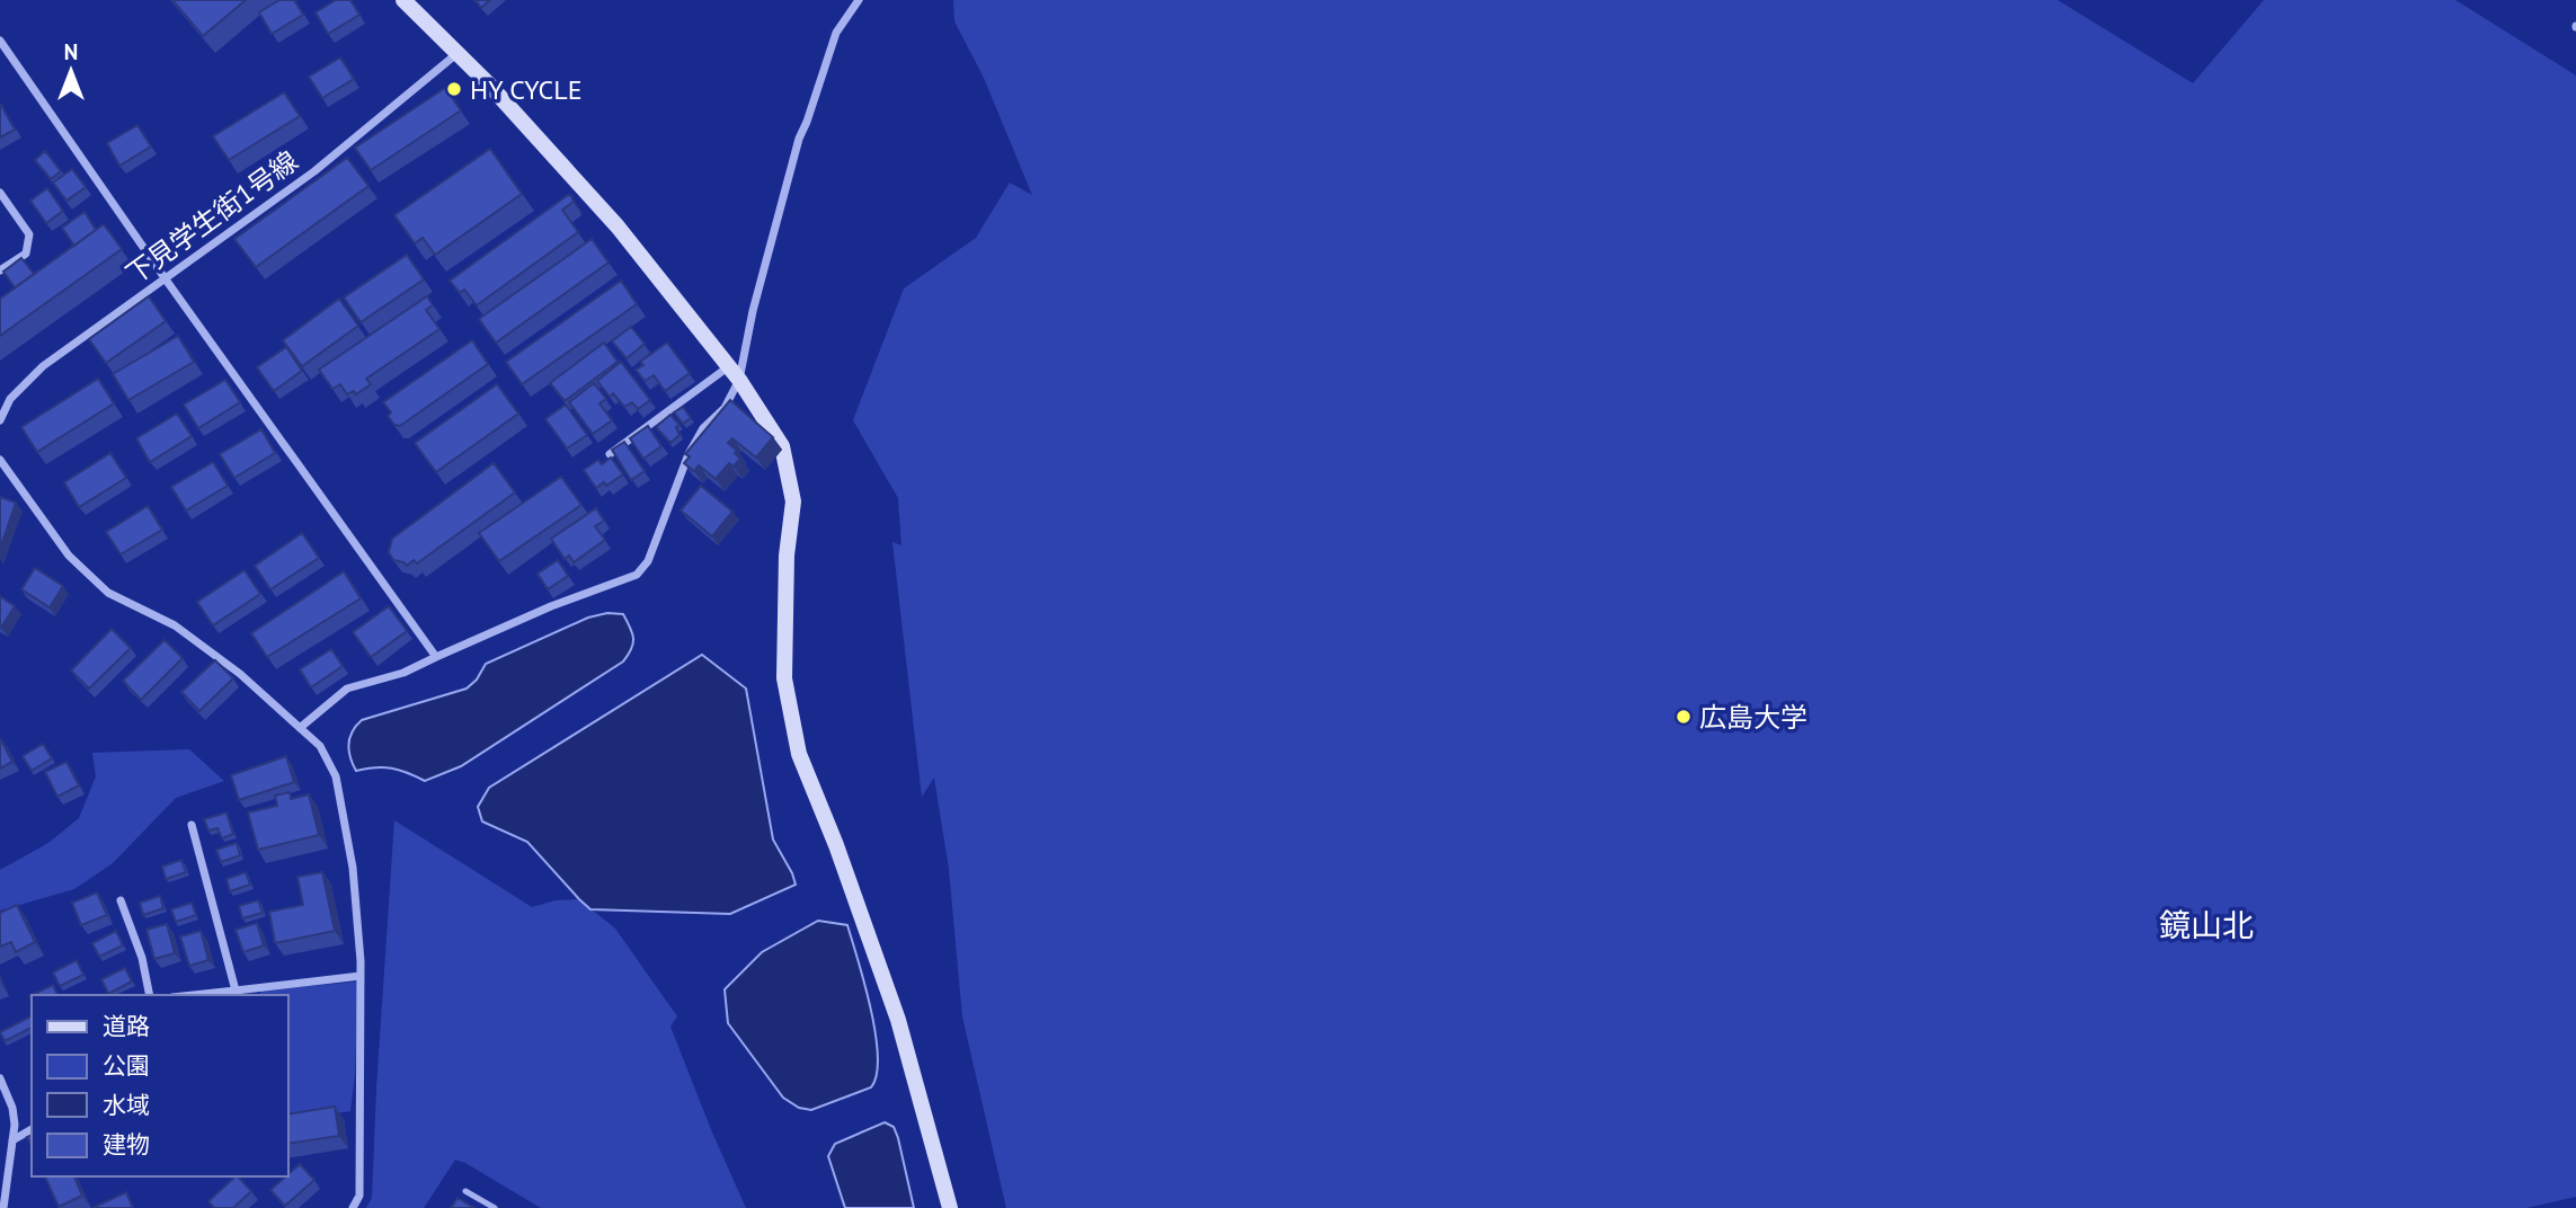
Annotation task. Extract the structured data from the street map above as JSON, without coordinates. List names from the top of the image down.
{
  "streets": {
    "street": ["下見学生街1号線"]
  },
  "districts": ["鏡山北"],
  "places": ["HY CYCLE", "広島大学"],
  "legend": [
    "道路",
    "公園",
    "水域",
    "建物"
  ],
  "north": "top"
}
